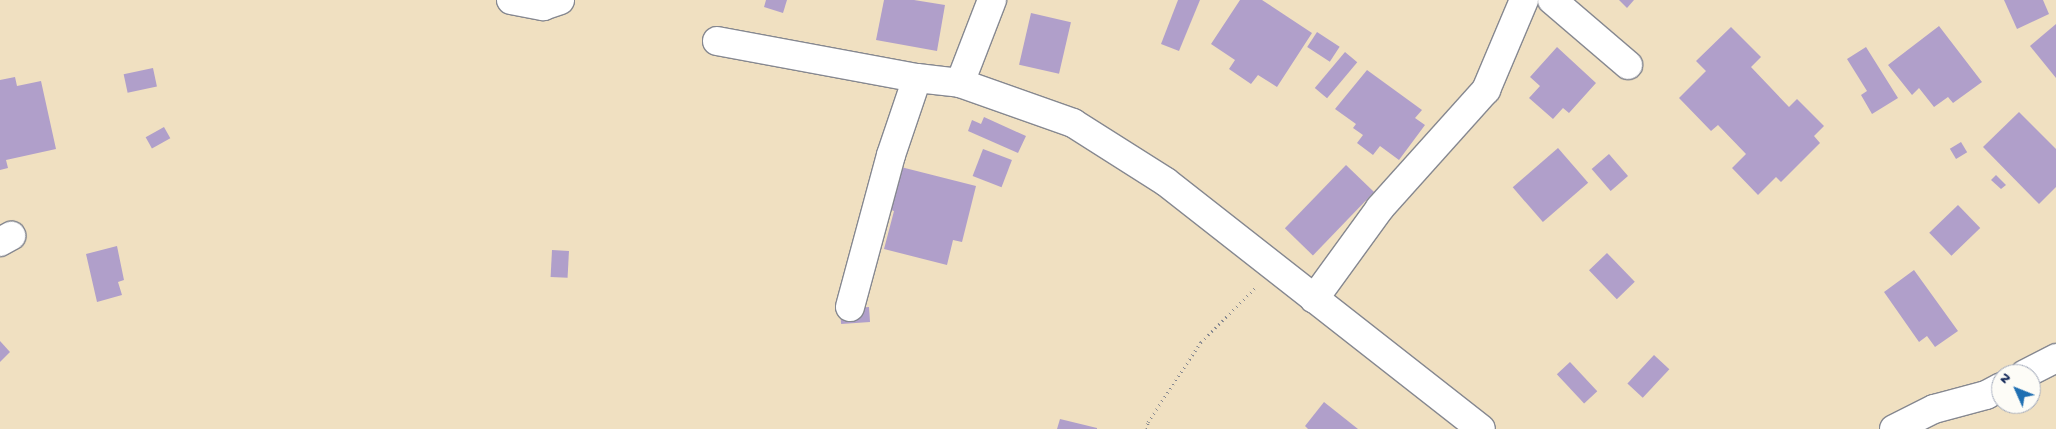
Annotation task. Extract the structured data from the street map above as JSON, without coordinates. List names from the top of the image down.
{
  "north": "top left"
}
